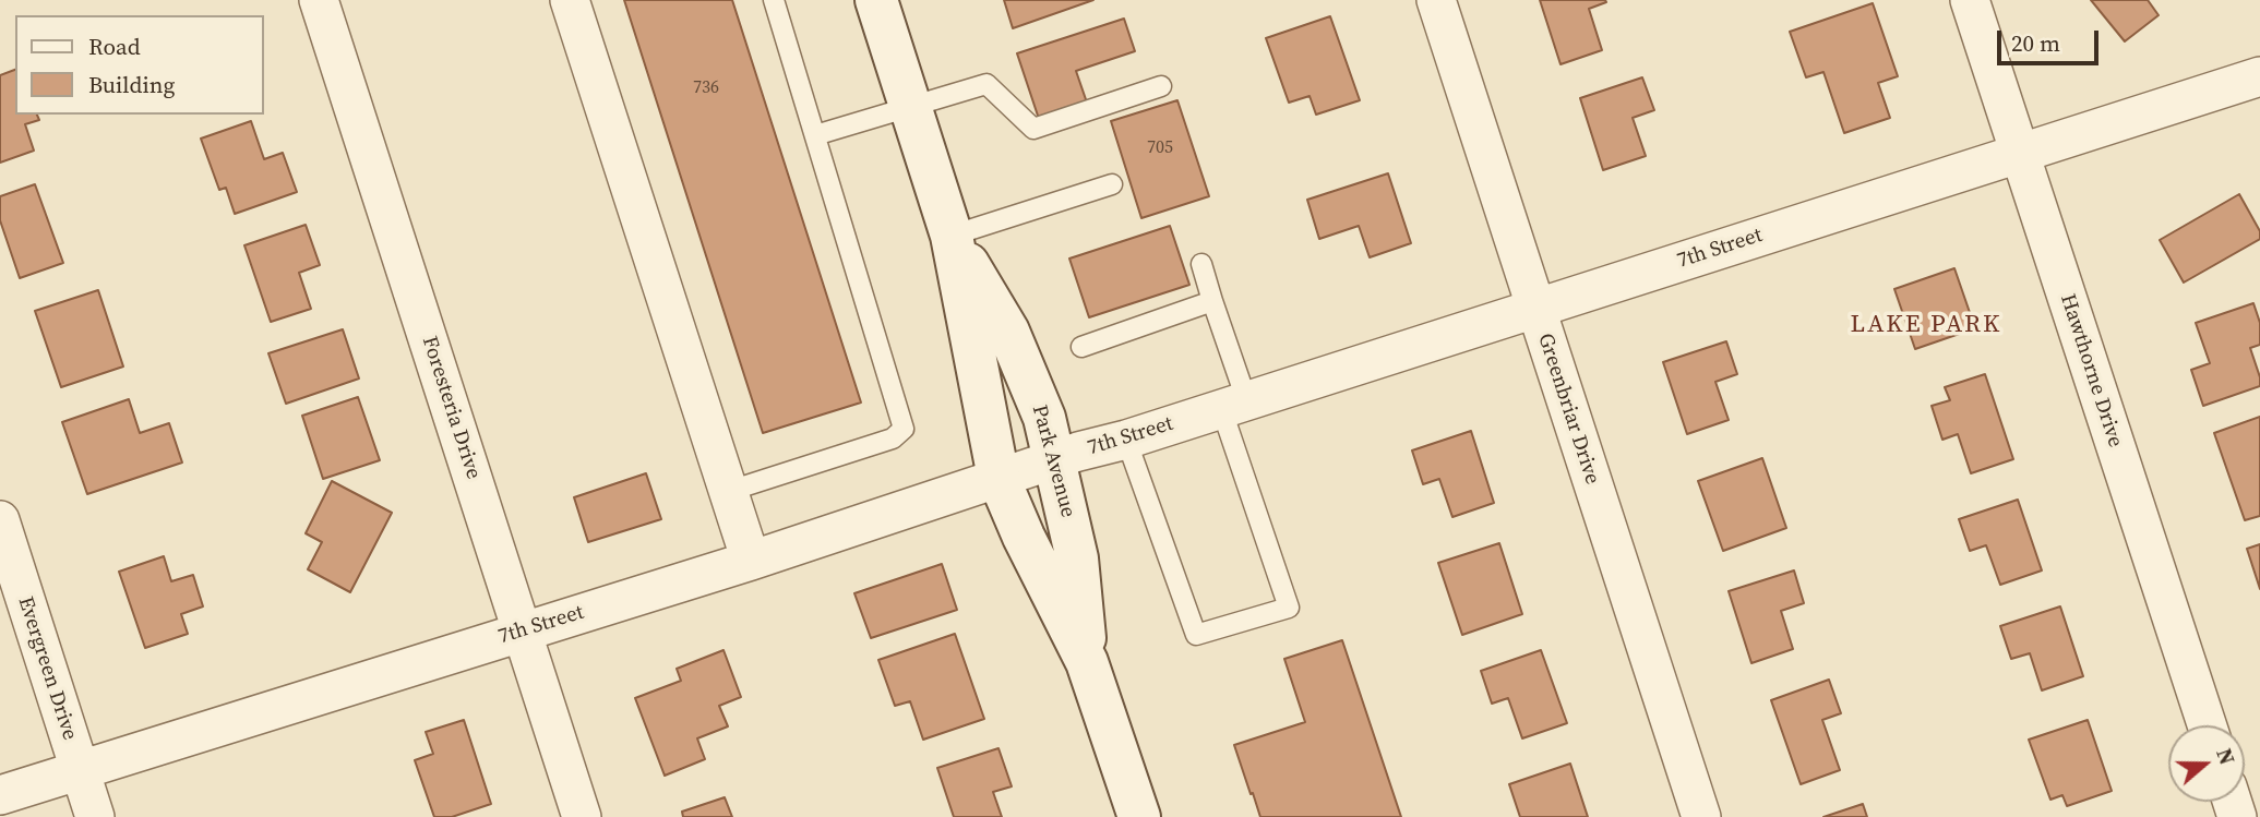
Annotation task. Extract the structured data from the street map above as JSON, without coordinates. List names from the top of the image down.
{
  "streets": {
    "street": [
      "7th Street",
      "Hawthorne Drive",
      "Foresteria Drive",
      "Greenbriar Drive",
      "Park Avenue",
      "Evergreen Drive"
    ]
  },
  "crossings": [
    ["7th Street", "Hawthorne Drive"],
    ["7th Street", "Foresteria Drive"],
    ["7th Street", "Greenbriar Drive"],
    ["7th Street", "Park Avenue"],
    ["7th Street", "Evergreen Drive"]
  ],
  "districts": ["LAKE PARK"],
  "house_numbers": ["736", "705"],
  "legend": ["Road", "Building"],
  "scale_bar": "20 m",
  "north": "right"
}
